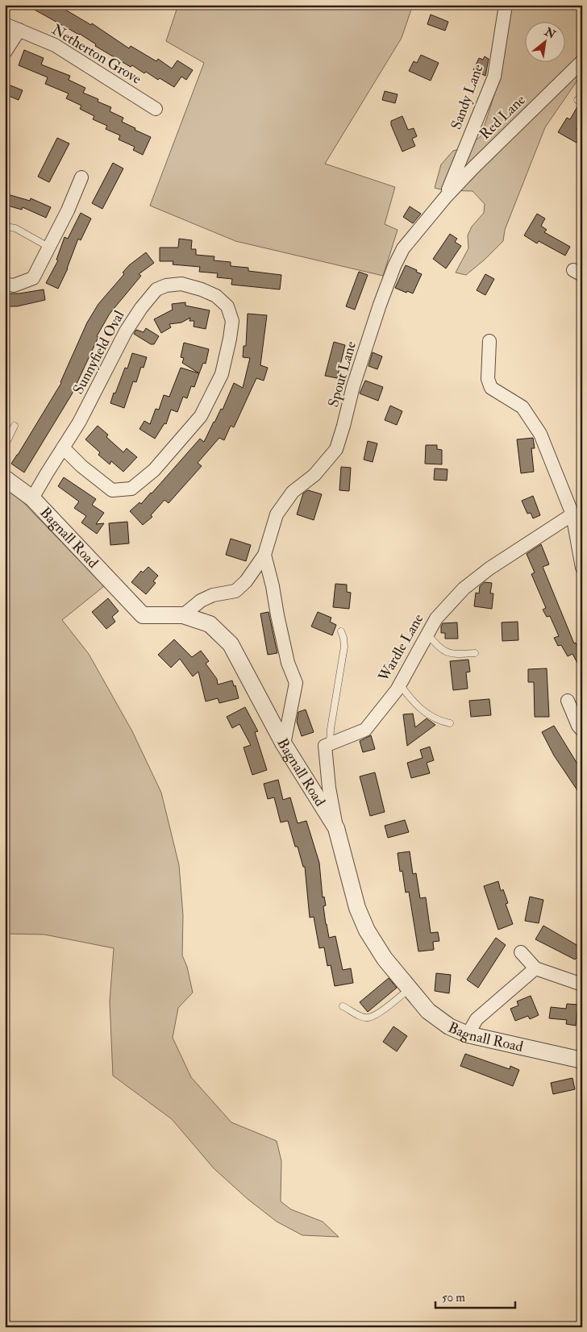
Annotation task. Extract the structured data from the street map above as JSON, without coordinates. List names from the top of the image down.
{
  "streets": {
    "street": [
      "Netherton Grove",
      "Sandy Lane",
      "Red Lane",
      "Sunnyfield Oval",
      "Spout Lane",
      "Bagnall Road",
      "Wardle Lane"
    ]
  },
  "crossings": [
    ["Sandy Lane", "Red Lane"],
    ["Sandy Lane", "Spout Lane"],
    ["Red Lane", "Spout Lane"],
    ["Sunnyfield Oval", "Bagnall Road"],
    ["Spout Lane", "Bagnall Road"]
  ],
  "scale_bar": "50 m",
  "north": "top right"
}
